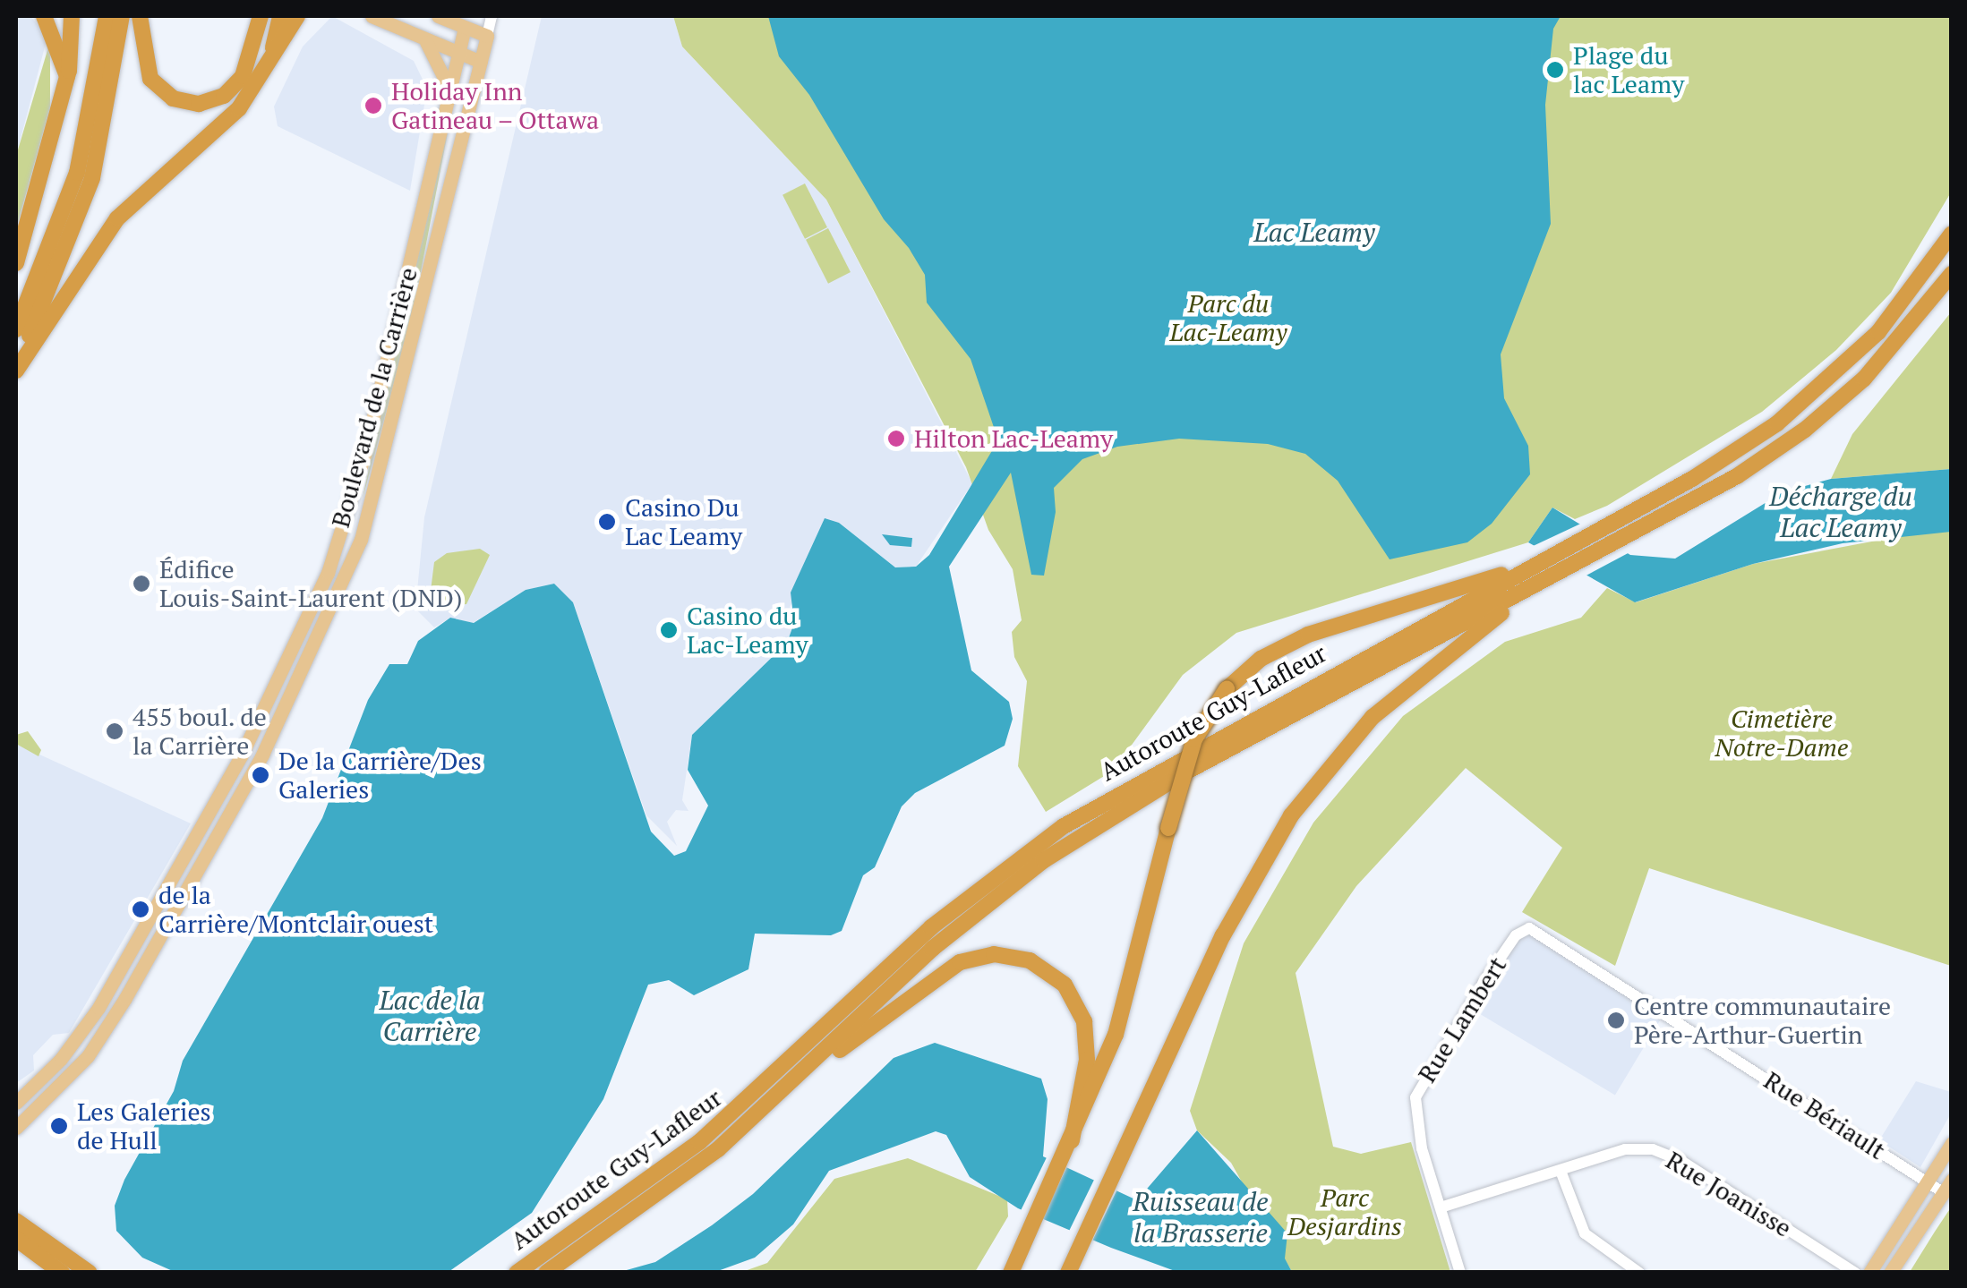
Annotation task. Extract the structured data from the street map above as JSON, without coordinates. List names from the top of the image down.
{
  "streets": {
    "highway": ["Autoroute Guy-Lafleur"],
    "main road": ["Boulevard de la Carrière"],
    "street": ["Rue Lambert", "Rue Bériault", "Rue Joanisse"]
  },
  "crossings": [
    ["Rue Lambert", "Rue Bériault"],
    ["Rue Lambert", "Rue Joanisse"]
  ],
  "water": [
    "Lac Leamy",
    "Décharge du Lac Leamy",
    "Lac de la Carrière",
    "Ruisseau de la Brasserie"
  ],
  "parks": ["Parc du Lac-Leamy", "Cimetière Notre-Dame", "Parc Desjardins"],
  "places": [
    "Plage du lac Leamy",
    "Holiday Inn Gatineau – Ottawa",
    "Hilton Lac-Leamy",
    "Casino Du Lac Leamy",
    "Édifice Louis-Saint-Laurent (DND)",
    "Casino du Lac-Leamy",
    "455 boul. de la Carrière",
    "De la Carrière/Des Galeries",
    "de la Carrière/Montclair ouest",
    "Centre communautaire Père-Arthur-Guertin",
    "Les Galeries de Hull"
  ]
}
